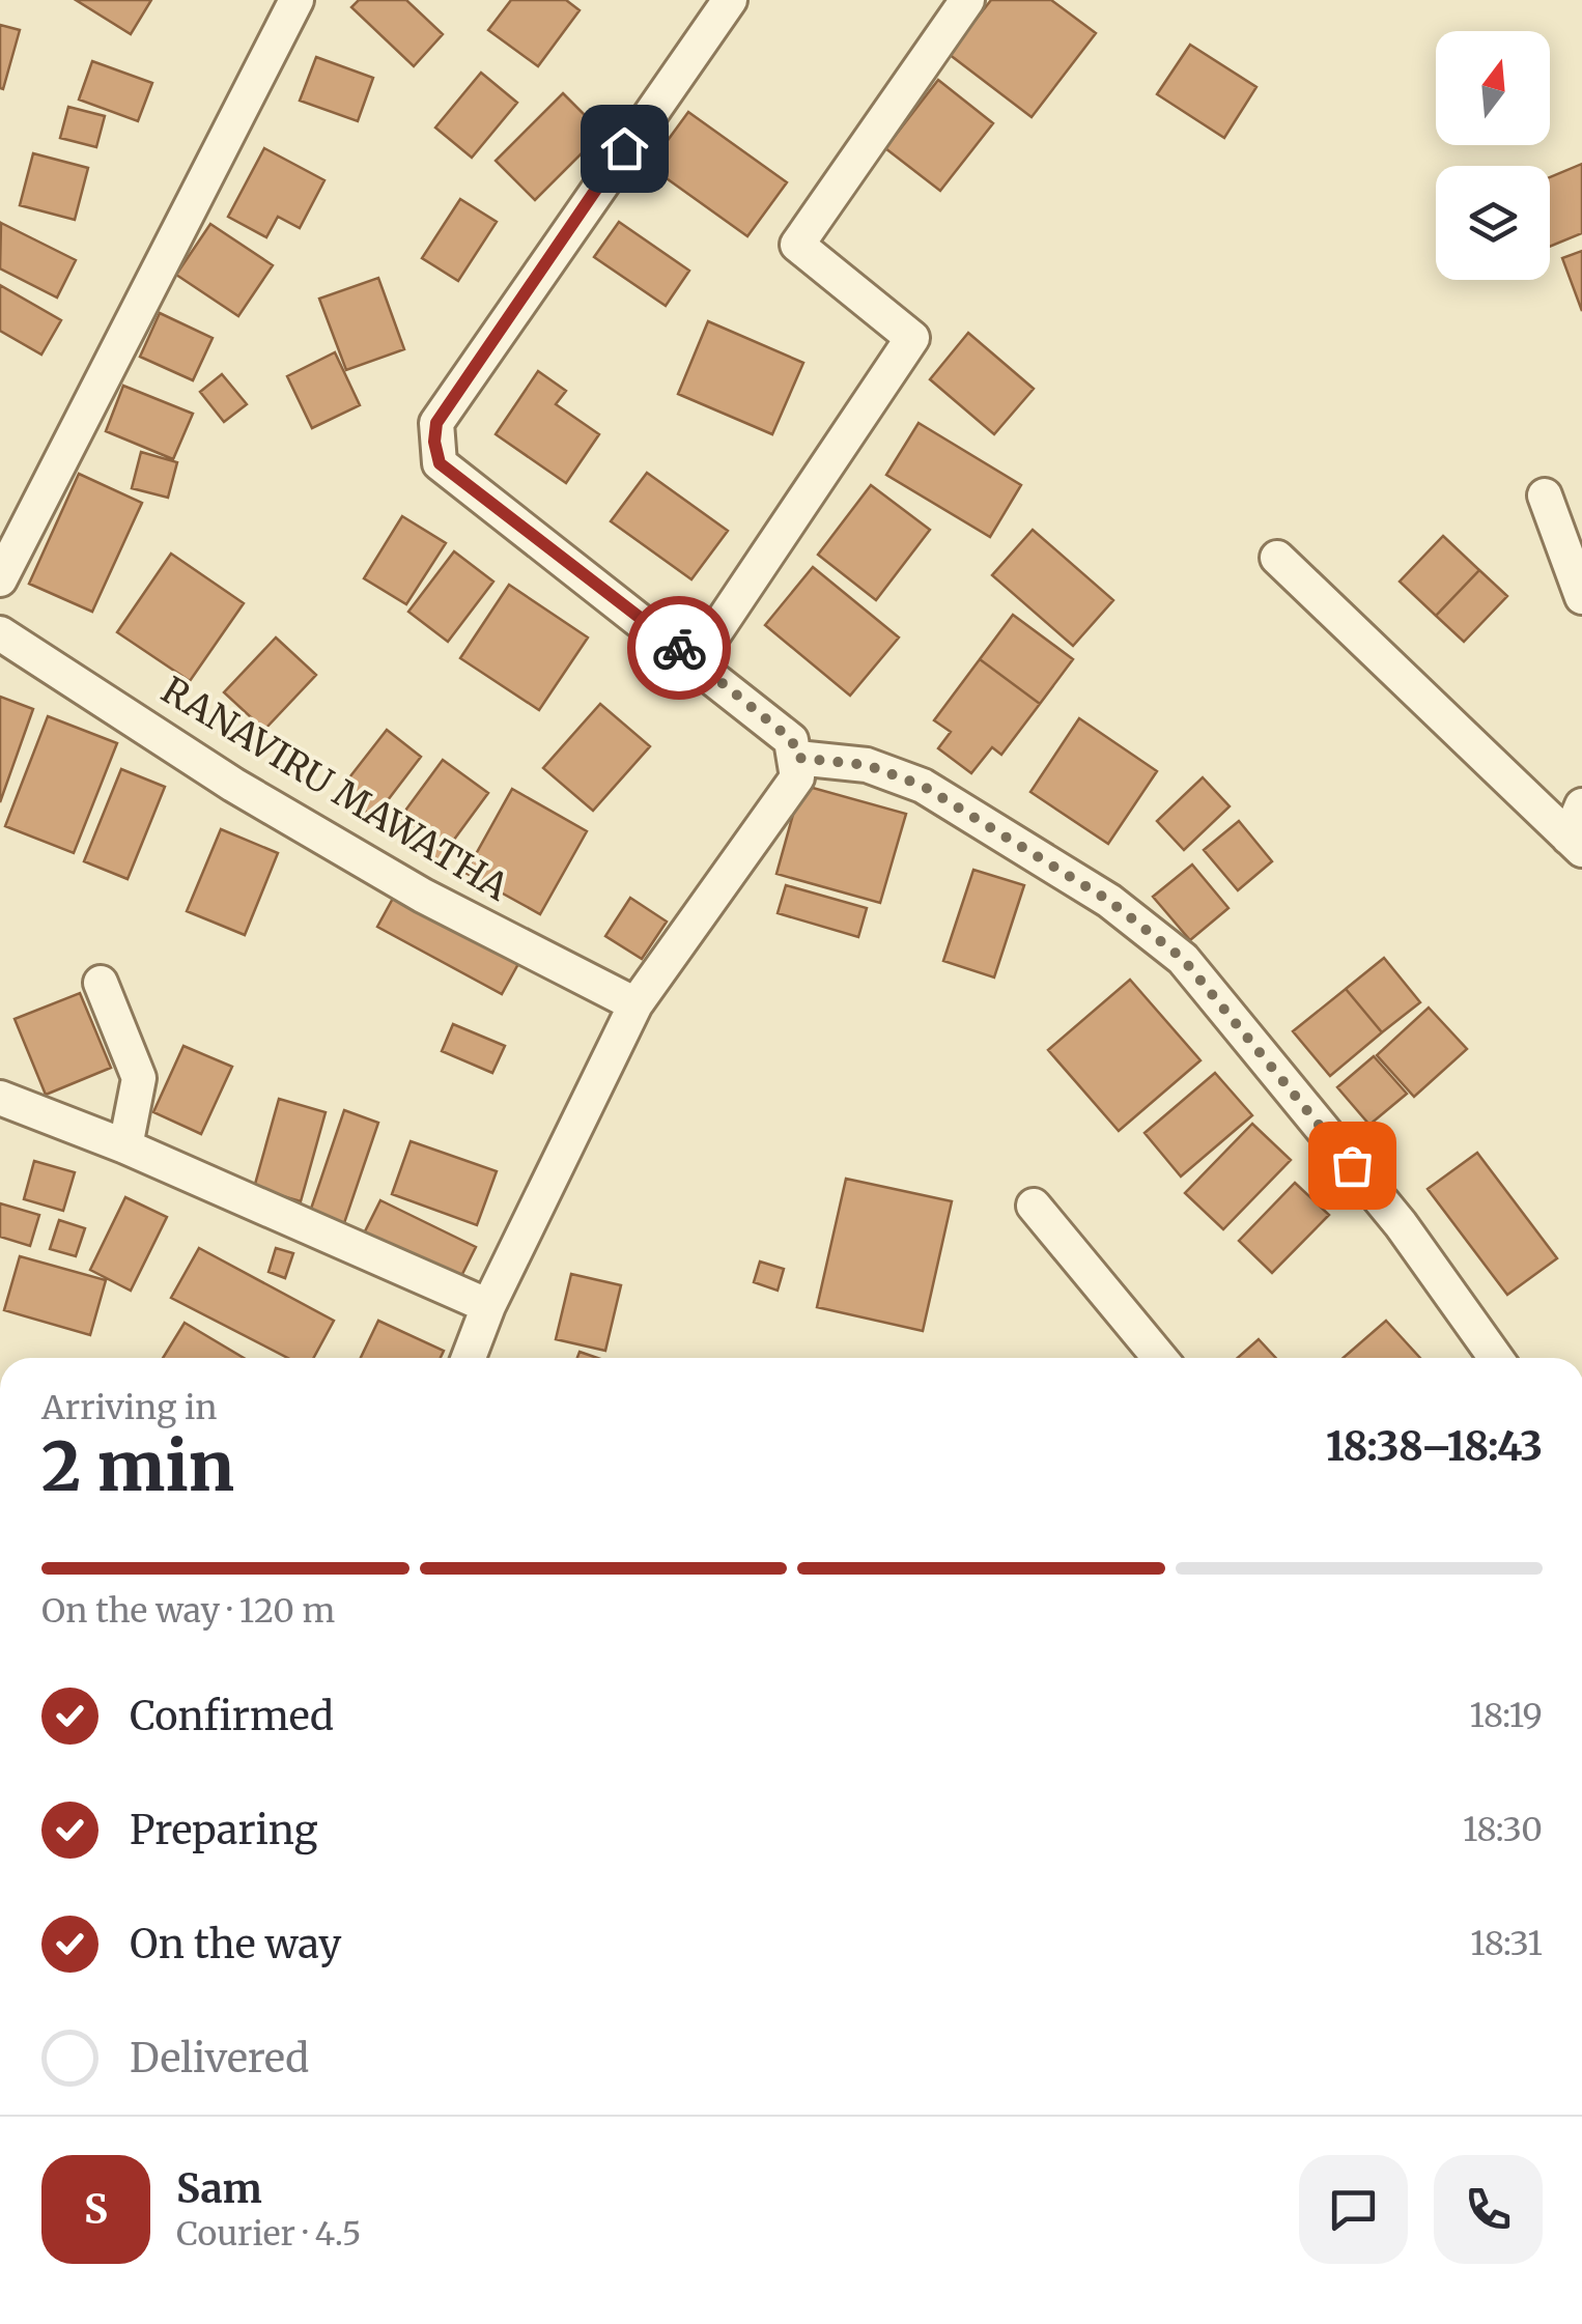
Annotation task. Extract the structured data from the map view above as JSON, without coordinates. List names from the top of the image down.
{
  "streets": {
    "street": ["RANAVIRU MAWATHA"]
  },
  "north": "top",
  "page": {
    "heading": ["2 min", "Arriving in", "18:38–18:43"],
    "panel": ["Sam", "Courier · 4.5"],
    "bar": "On the way · 120 m",
    "list": [
      ["Confirmed", "18:19"],
      ["Preparing", "18:30"],
      ["On the way", "18:31"],
      "Delivered"
    ],
    "round": "S"
  }
}
